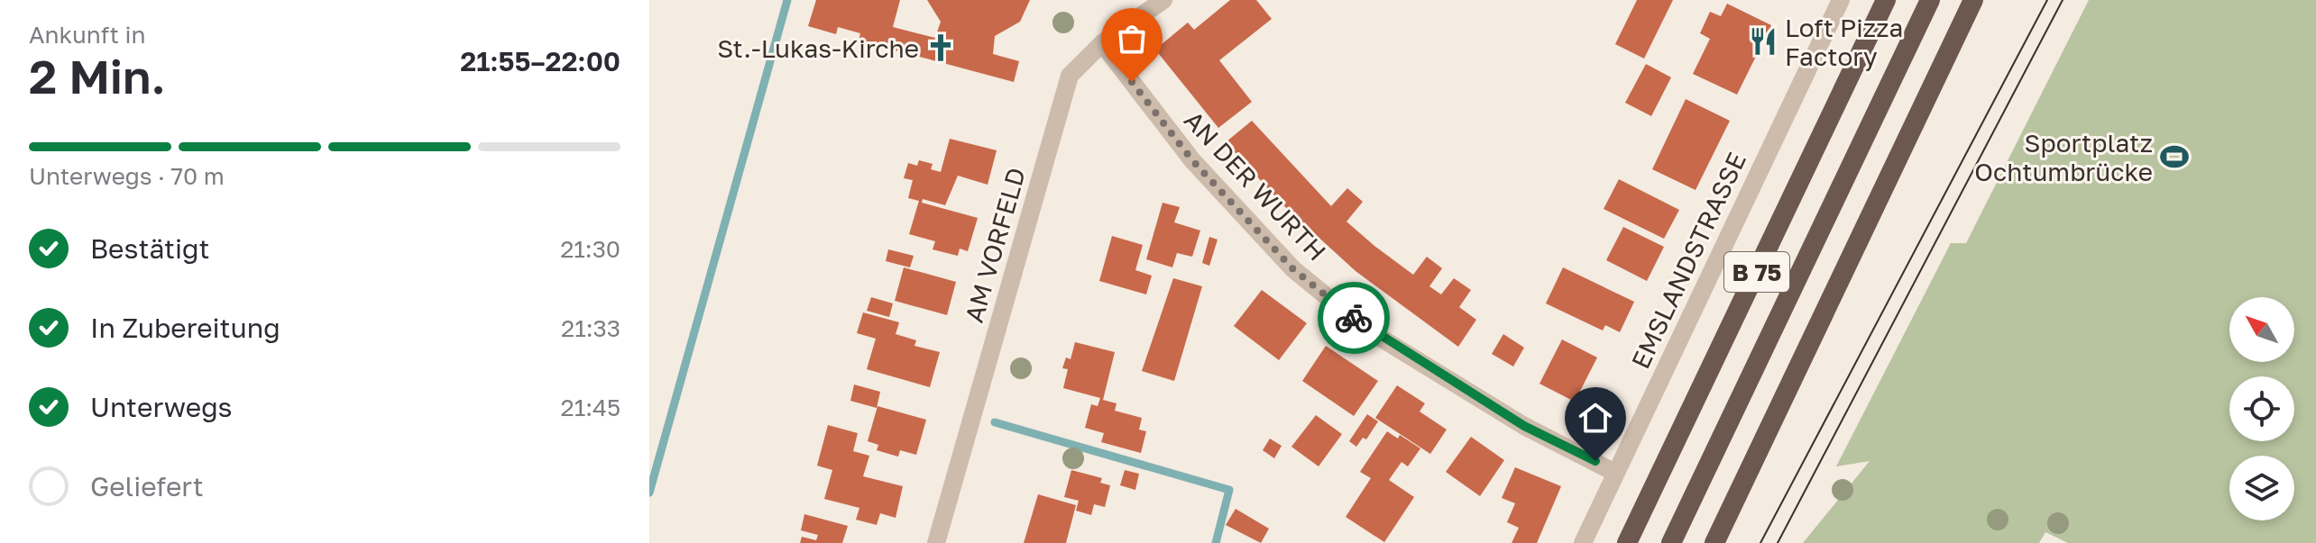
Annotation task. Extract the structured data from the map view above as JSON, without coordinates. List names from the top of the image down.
{
  "streets": {
    "highway": ["B 75"],
    "street": ["AN DER WURTH", "AM VORFELD", "EMSLANDSTRASSE"]
  },
  "crossings": [
    ["AN DER WURTH", "AM VORFELD"],
    ["AN DER WURTH", "EMSLANDSTRASSE"]
  ],
  "places": {
    "restaurant": ["Loft Pizza Factory"],
    "church": ["St.-Lukas-Kirche"],
    "sports": ["Sportplatz Ochtumbrücke"]
  },
  "north": "top left",
  "page": {
    "heading": ["2 Min.", "Ankunft in", "21:55–22:00"],
    "bar": "Unterwegs · 70 m",
    "list": [
      ["Bestätigt", "21:30"],
      ["In Zubereitung", "21:33"],
      ["Unterwegs", "21:45"],
      "Geliefert"
    ]
  }
}
